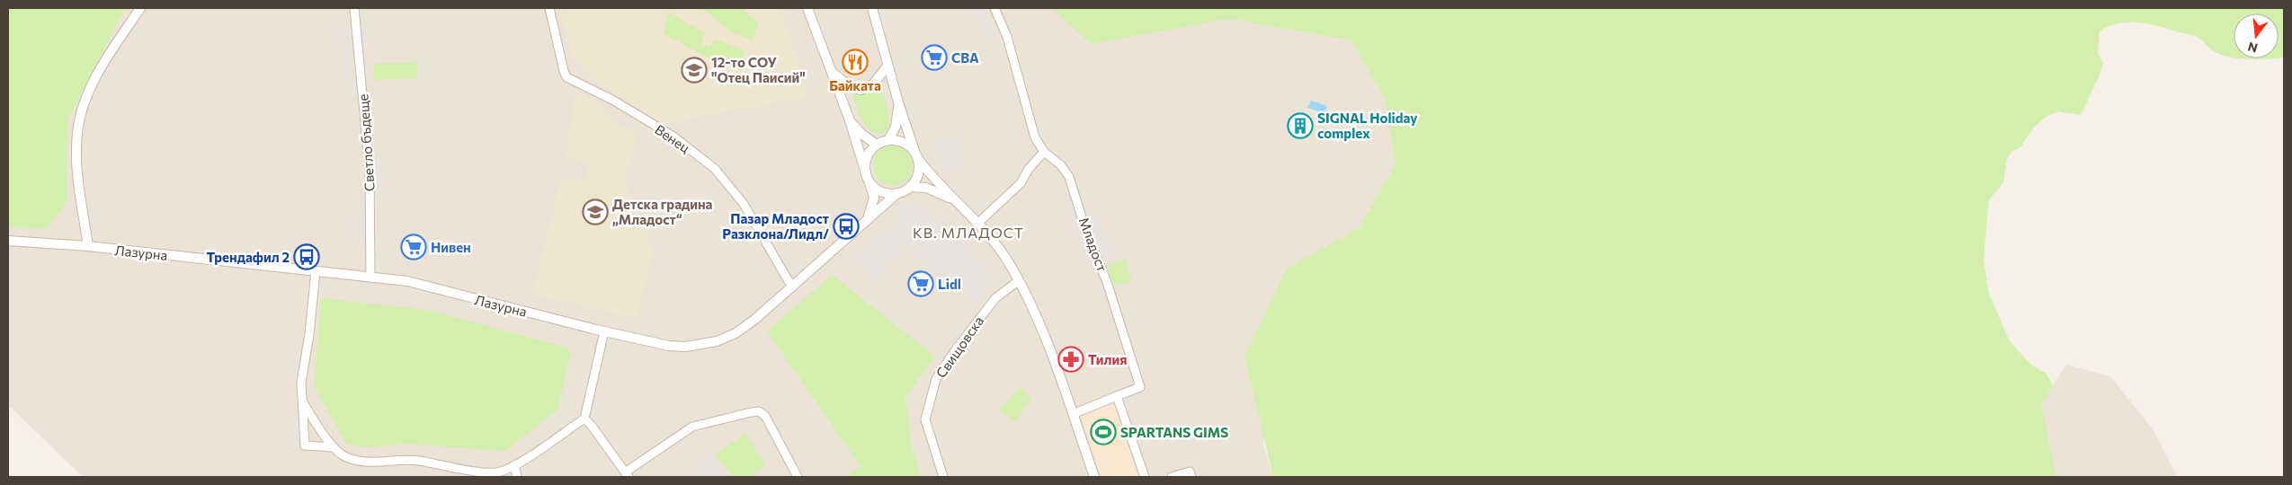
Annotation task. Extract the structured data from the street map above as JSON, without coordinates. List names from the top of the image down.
{
  "streets": {
    "street": [
      "Венец",
      "Светло бъдеще",
      "Младост",
      "Лазурна",
      "Свищовска"
    ]
  },
  "crossings": [
    ["Венец", "Лазурна"],
    ["Светло бъдеще", "Лазурна"]
  ],
  "districts": ["КВ. МЛАДОСТ"],
  "places": {
    "supermarket": ["CBA", "Нивен", "Lidl"],
    "restaurant": ["Байката"],
    "school or university": ["12-то СОУ \"Отец Паисий\"", "Детска градина „Младост“"],
    "building": ["SIGNAL Holiday complex"],
    "bus stop": ["Пазар Младост Разклона/Лидл/", "Трендафил 2"],
    "pharmacy": ["Тилия"],
    "sports": ["SPARTANS GIMS"]
  },
  "north": "bottom"
}
